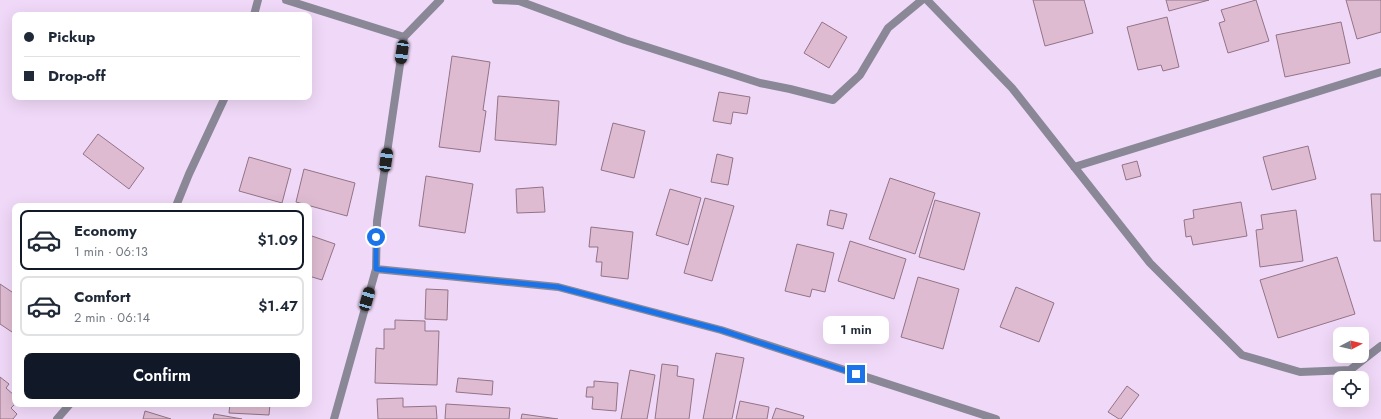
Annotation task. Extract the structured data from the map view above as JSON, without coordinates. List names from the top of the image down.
{
  "north": "right",
  "page": {
    "banner": ["Pickup", "Drop-off"],
    "list": [
      {
        "name": "Economy",
        "note": "1 min · 06:13",
        "value": "$1.09"
      },
      {
        "name": "Comfort",
        "note": "2 min · 06:14",
        "value": "$1.47"
      }
    ],
    "bubble": "1 min",
    "buttons": "Confirm"
  }
}
